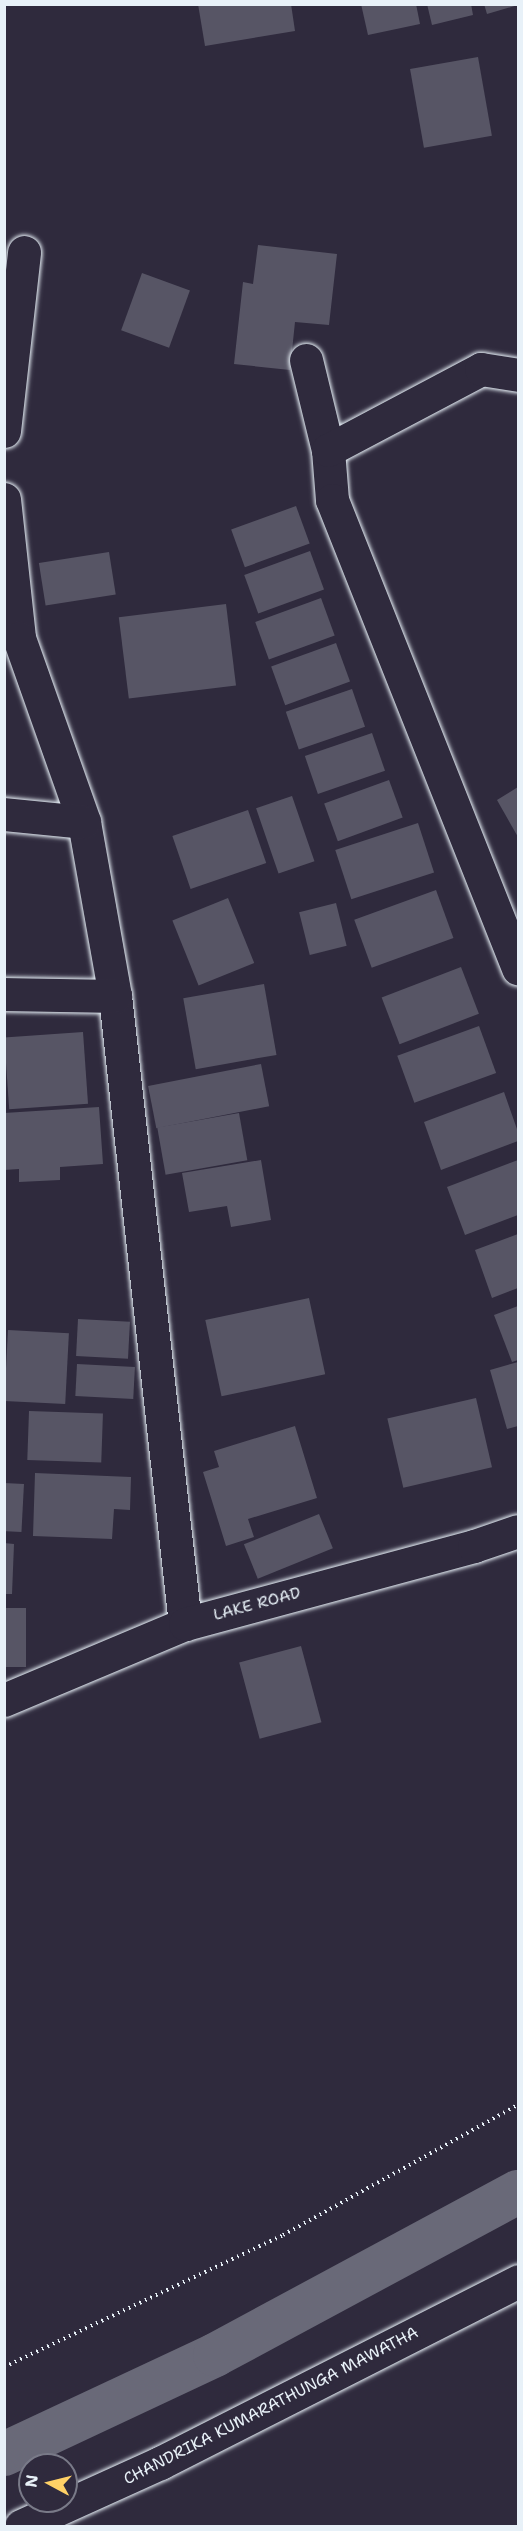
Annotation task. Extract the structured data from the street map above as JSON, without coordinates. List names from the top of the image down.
{
  "streets": {
    "street": ["LAKE ROAD", "CHANDRIKA KUMARATHUNGA MAWATHA"]
  },
  "north": "left"
}
